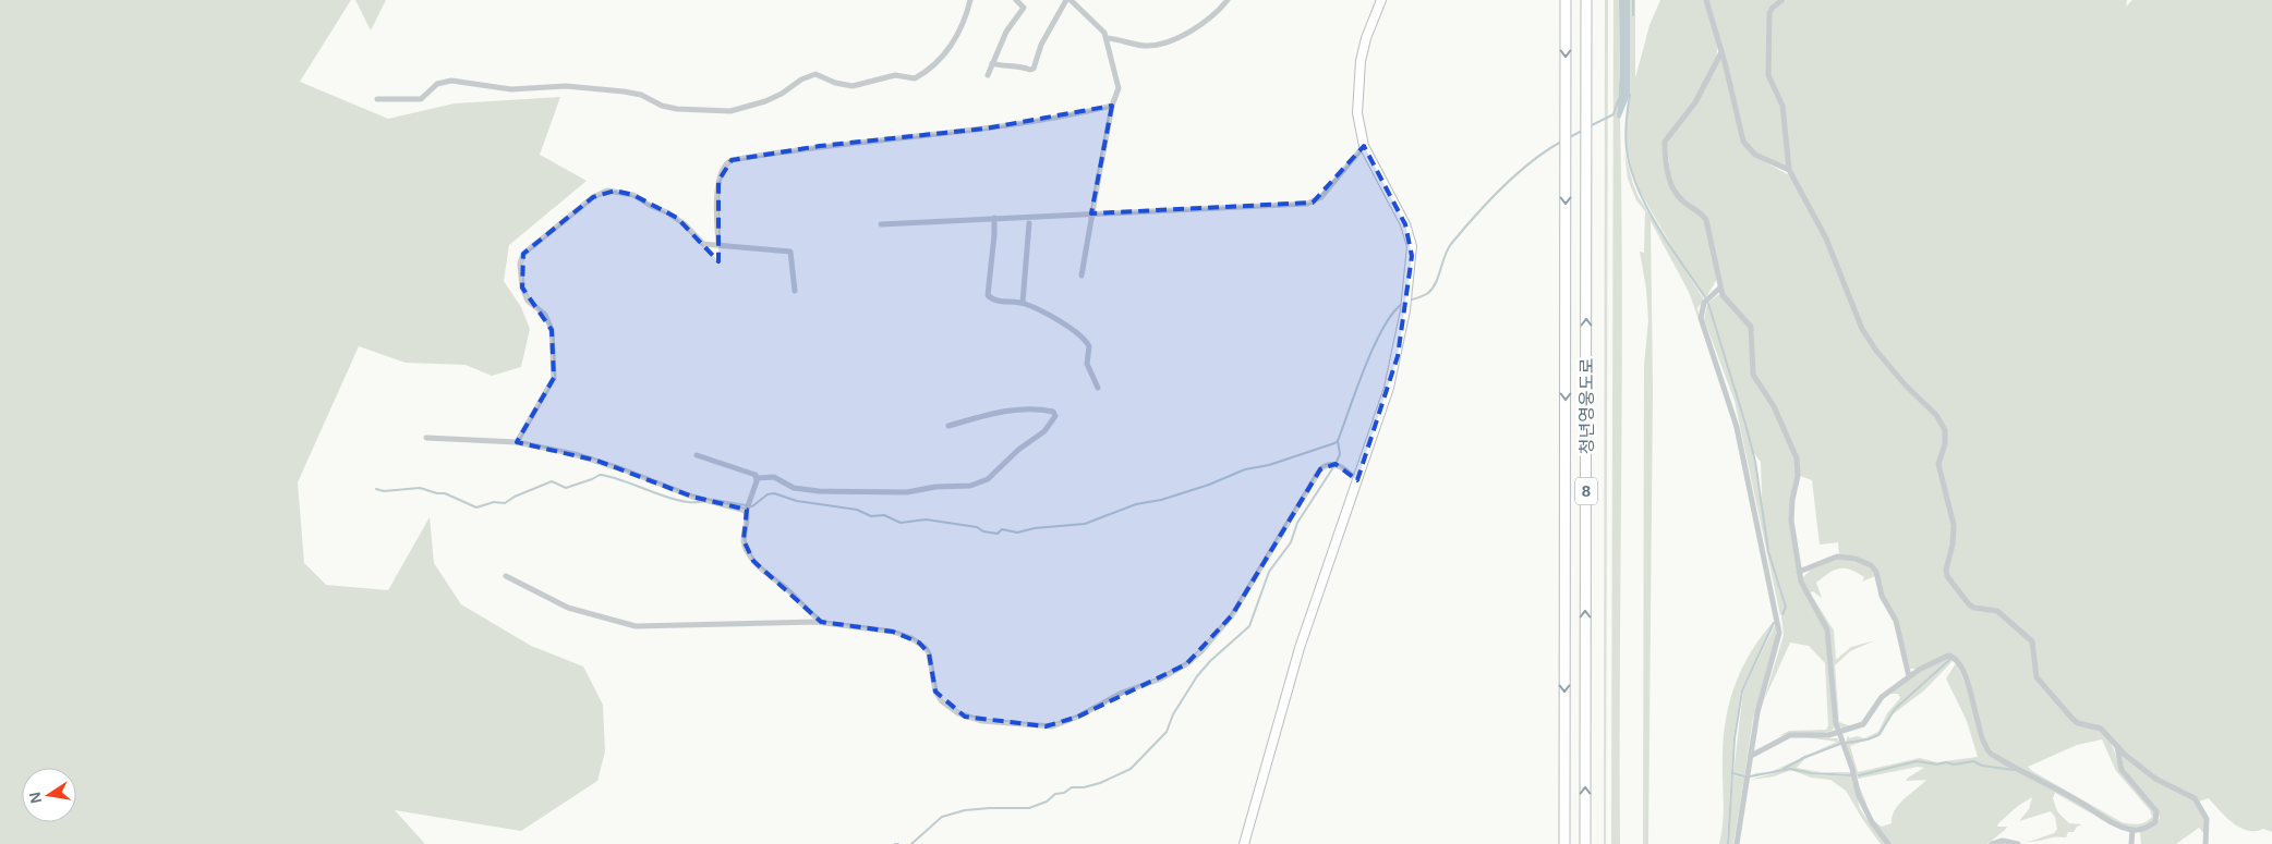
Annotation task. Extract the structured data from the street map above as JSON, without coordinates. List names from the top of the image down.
{
  "streets": {
    "highway": ["청년영웅도로", "8"]
  },
  "north": "left"
}
